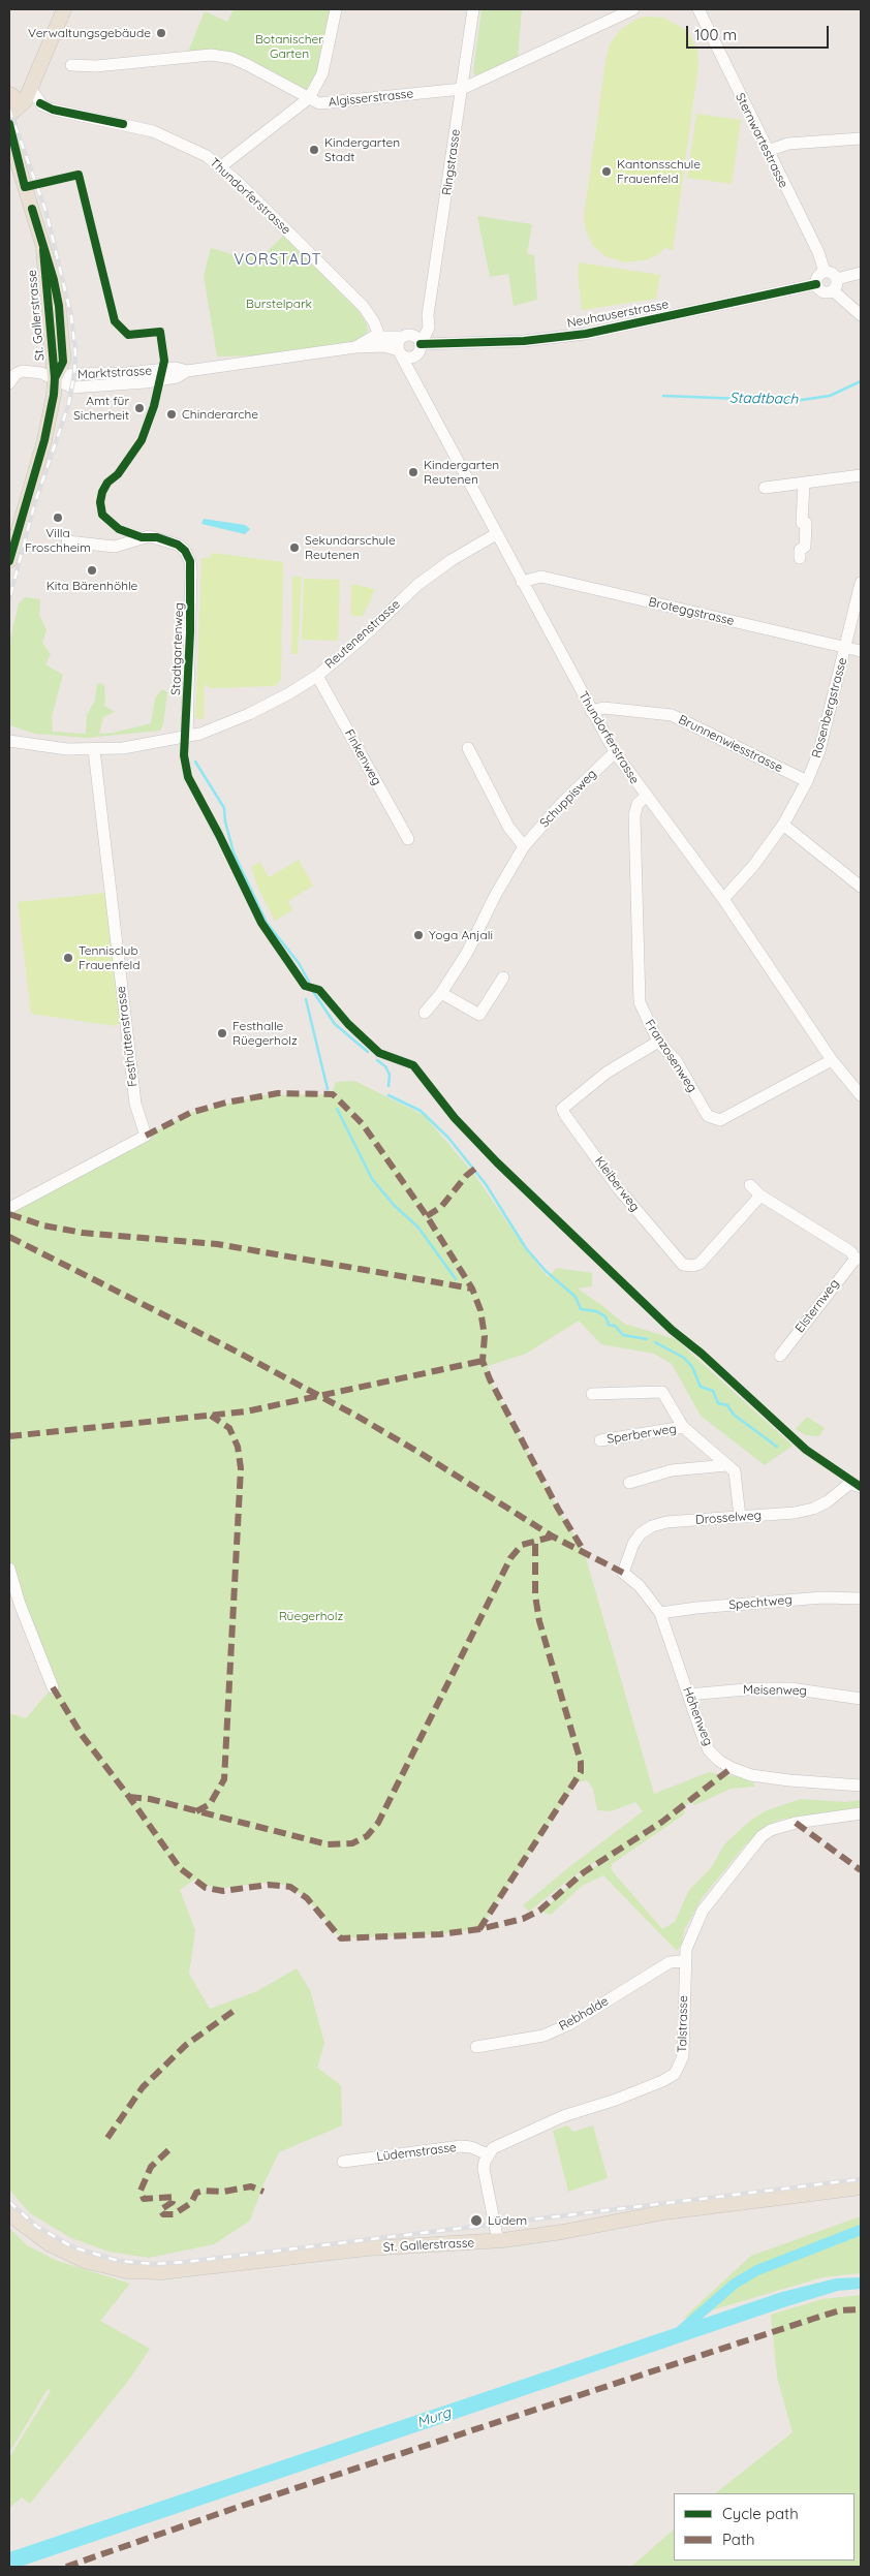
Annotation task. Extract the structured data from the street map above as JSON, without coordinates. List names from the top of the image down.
{
  "streets": {
    "main road": ["St. Gallerstrasse"],
    "street": [
      "Algisserstrasse",
      "Sternwartestrasse",
      "Ringstrasse",
      "Thundorferstrasse",
      "Neuhauserstrasse",
      "Marktstrasse",
      "Broteggstrasse",
      "Reutenenstrasse",
      "Stadtgartenweg",
      "Rosenbergstrasse",
      "Brunnenwiesstrasse",
      "Finkenweg",
      "Schuppisweg",
      "Festhüttenstrasse",
      "Franzosenweg",
      "Kleiberweg",
      "Elsternweg",
      "Sperberweg",
      "Drosselweg",
      "Spechtweg",
      "Meisenweg",
      "Höhenweg",
      "Rebhalde",
      "Talstrasse",
      "Lüdemstrasse"
    ]
  },
  "crossings": [
    ["Algisserstrasse", "Ringstrasse"],
    ["Sternwartestrasse", "Neuhauserstrasse"],
    ["Ringstrasse", "Thundorferstrasse"],
    ["Ringstrasse", "Neuhauserstrasse"],
    ["Ringstrasse", "Marktstrasse"],
    ["Thundorferstrasse", "Neuhauserstrasse"],
    ["Thundorferstrasse", "Marktstrasse"],
    ["Thundorferstrasse", "Broteggstrasse"],
    ["Thundorferstrasse", "Reutenenstrasse"],
    ["Thundorferstrasse", "Rosenbergstrasse"],
    ["Thundorferstrasse", "Brunnenwiesstrasse"],
    ["Thundorferstrasse", "Schuppisweg"],
    ["Thundorferstrasse", "Franzosenweg"],
    ["Neuhauserstrasse", "Marktstrasse"],
    ["St. Gallerstrasse", "Marktstrasse"],
    ["Broteggstrasse", "Rosenbergstrasse"],
    ["Reutenenstrasse", "Stadtgartenweg"],
    ["Reutenenstrasse", "Finkenweg"],
    ["Reutenenstrasse", "Festhüttenstrasse"],
    ["Rosenbergstrasse", "Brunnenwiesstrasse"],
    ["Franzosenweg", "Kleiberweg"],
    ["Sperberweg", "Drosselweg"],
    ["Drosselweg", "Höhenweg"],
    ["Spechtweg", "Höhenweg"],
    ["Meisenweg", "Höhenweg"],
    ["Rebhalde", "Talstrasse"],
    ["Talstrasse", "Lüdemstrasse"]
  ],
  "districts": ["VORSTADT"],
  "water": ["Stadtbach", "Murg"],
  "parks": ["Botanischer Garten", "Burstelpark", "Rüegerholz"],
  "places": [
    "Verwaltungsgebäude",
    "Kindergarten Stadt",
    "Kantonsschule Frauenfeld",
    "Amt für Sicherheit",
    "Chinderarche",
    "Kindergarten Reutenen",
    "Villa Froschheim",
    "Sekundarschule Reutenen",
    "Kita Bärenhöhle",
    "Yoga Anjali",
    "Tennisclub Frauenfeld",
    "Festhalle Rüegerholz",
    "Lüdem"
  ],
  "legend": ["Cycle path", "Path"],
  "scale_bar": "100 m"
}
